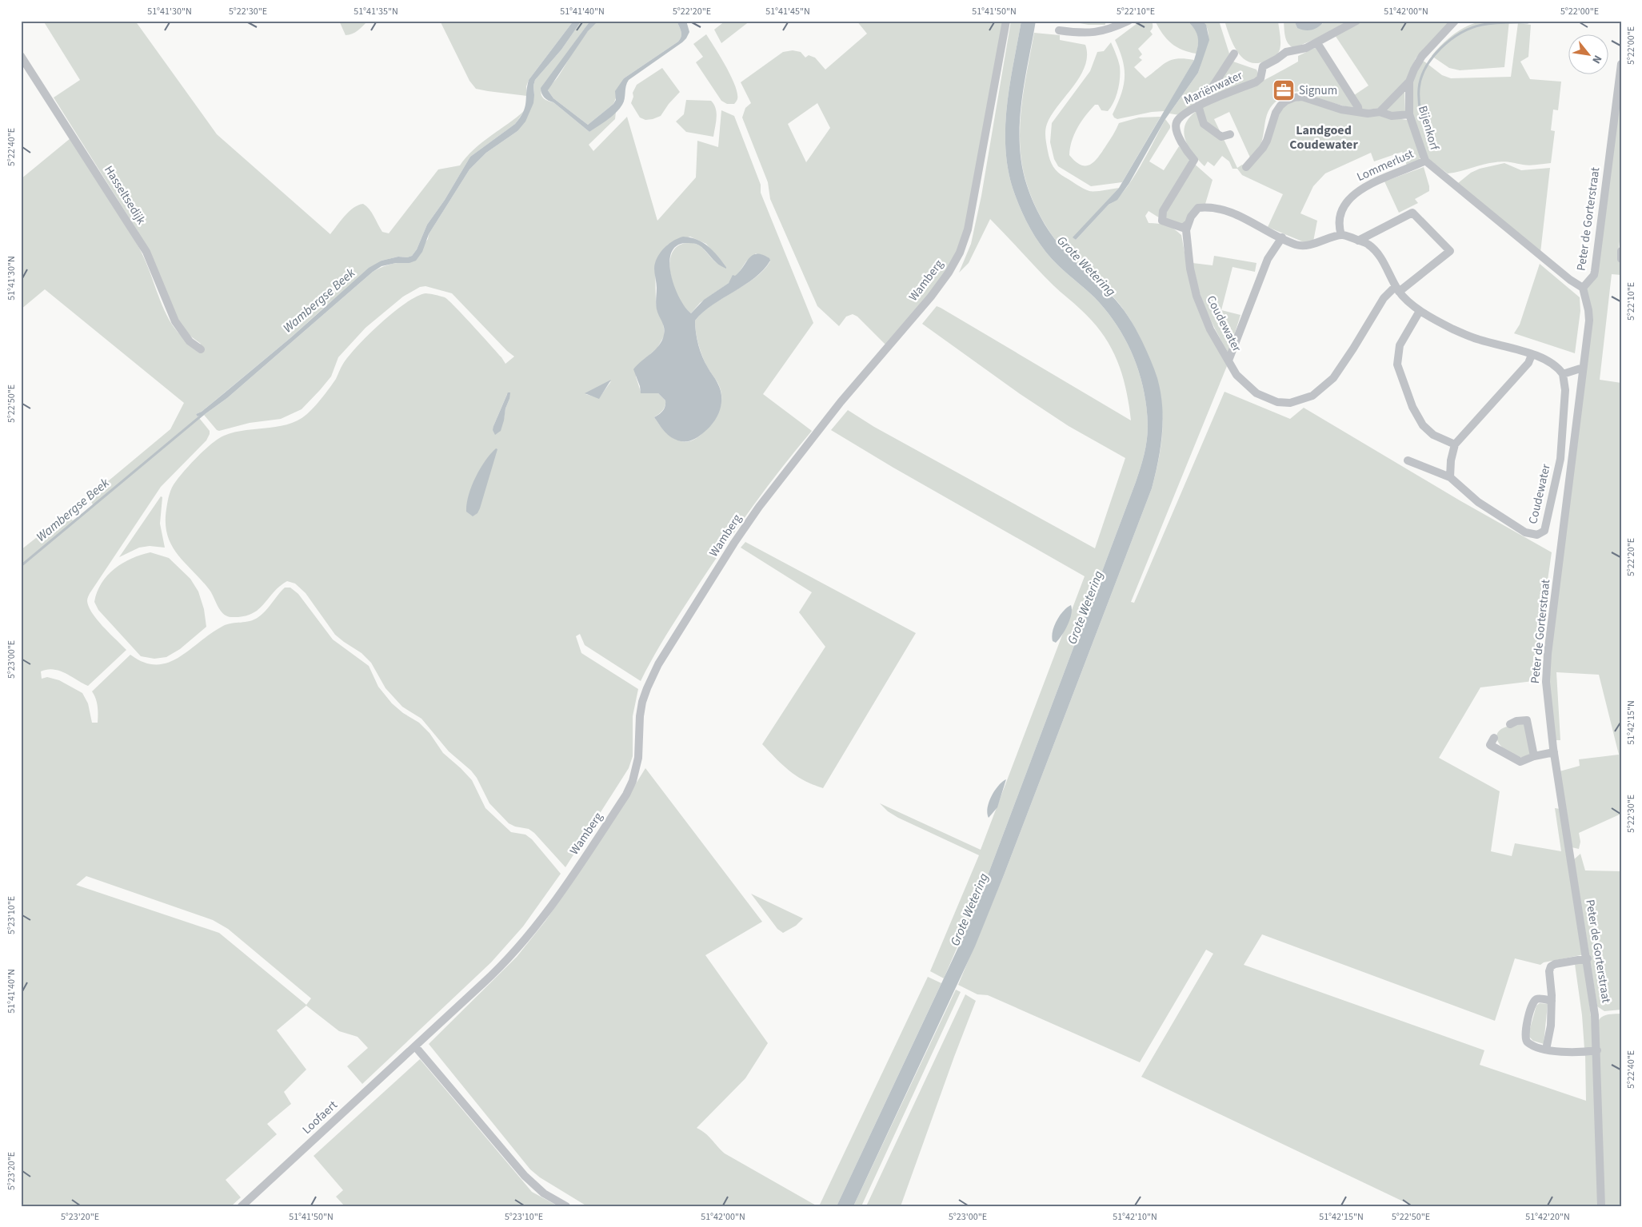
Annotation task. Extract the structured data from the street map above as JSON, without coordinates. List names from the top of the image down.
{
  "streets": {
    "street": [
      "Mariënwater",
      "Bijenkorf",
      "Lommerlust",
      "Hasseltsedijk",
      "Peter de Gorterstraat",
      "Wamberg",
      "Coudewater",
      "Loofaert"
    ]
  },
  "crossings": [
    ["Mariënwater", "Coudewater"],
    ["Bijenkorf", "Lommerlust"],
    ["Bijenkorf", "Peter de Gorterstraat"],
    ["Wamberg", "Loofaert"]
  ],
  "districts": ["Landgoed Coudewater"],
  "water": ["Grote Wetering", "Wambergse Beek"],
  "places": {
    "office": ["Signum"]
  },
  "north": "bottom right",
  "coordinates": [
    "51°41'30\"N",
    "5°22'30\"E",
    "51°41'35\"N",
    "51°41'40\"N",
    "5°22'20\"E",
    "51°41'45\"N",
    "51°41'50\"N",
    "5°22'10\"E",
    "51°42'00\"N",
    "5°22'00\"E",
    "5°22'40\"E",
    "5°22'50\"E",
    "5°23'00\"E",
    "51°42'15\"N",
    "5°23'10\"E",
    "5°23'20\"E",
    "51°42'10\"N",
    "51°42'20\"N"
  ]
}
